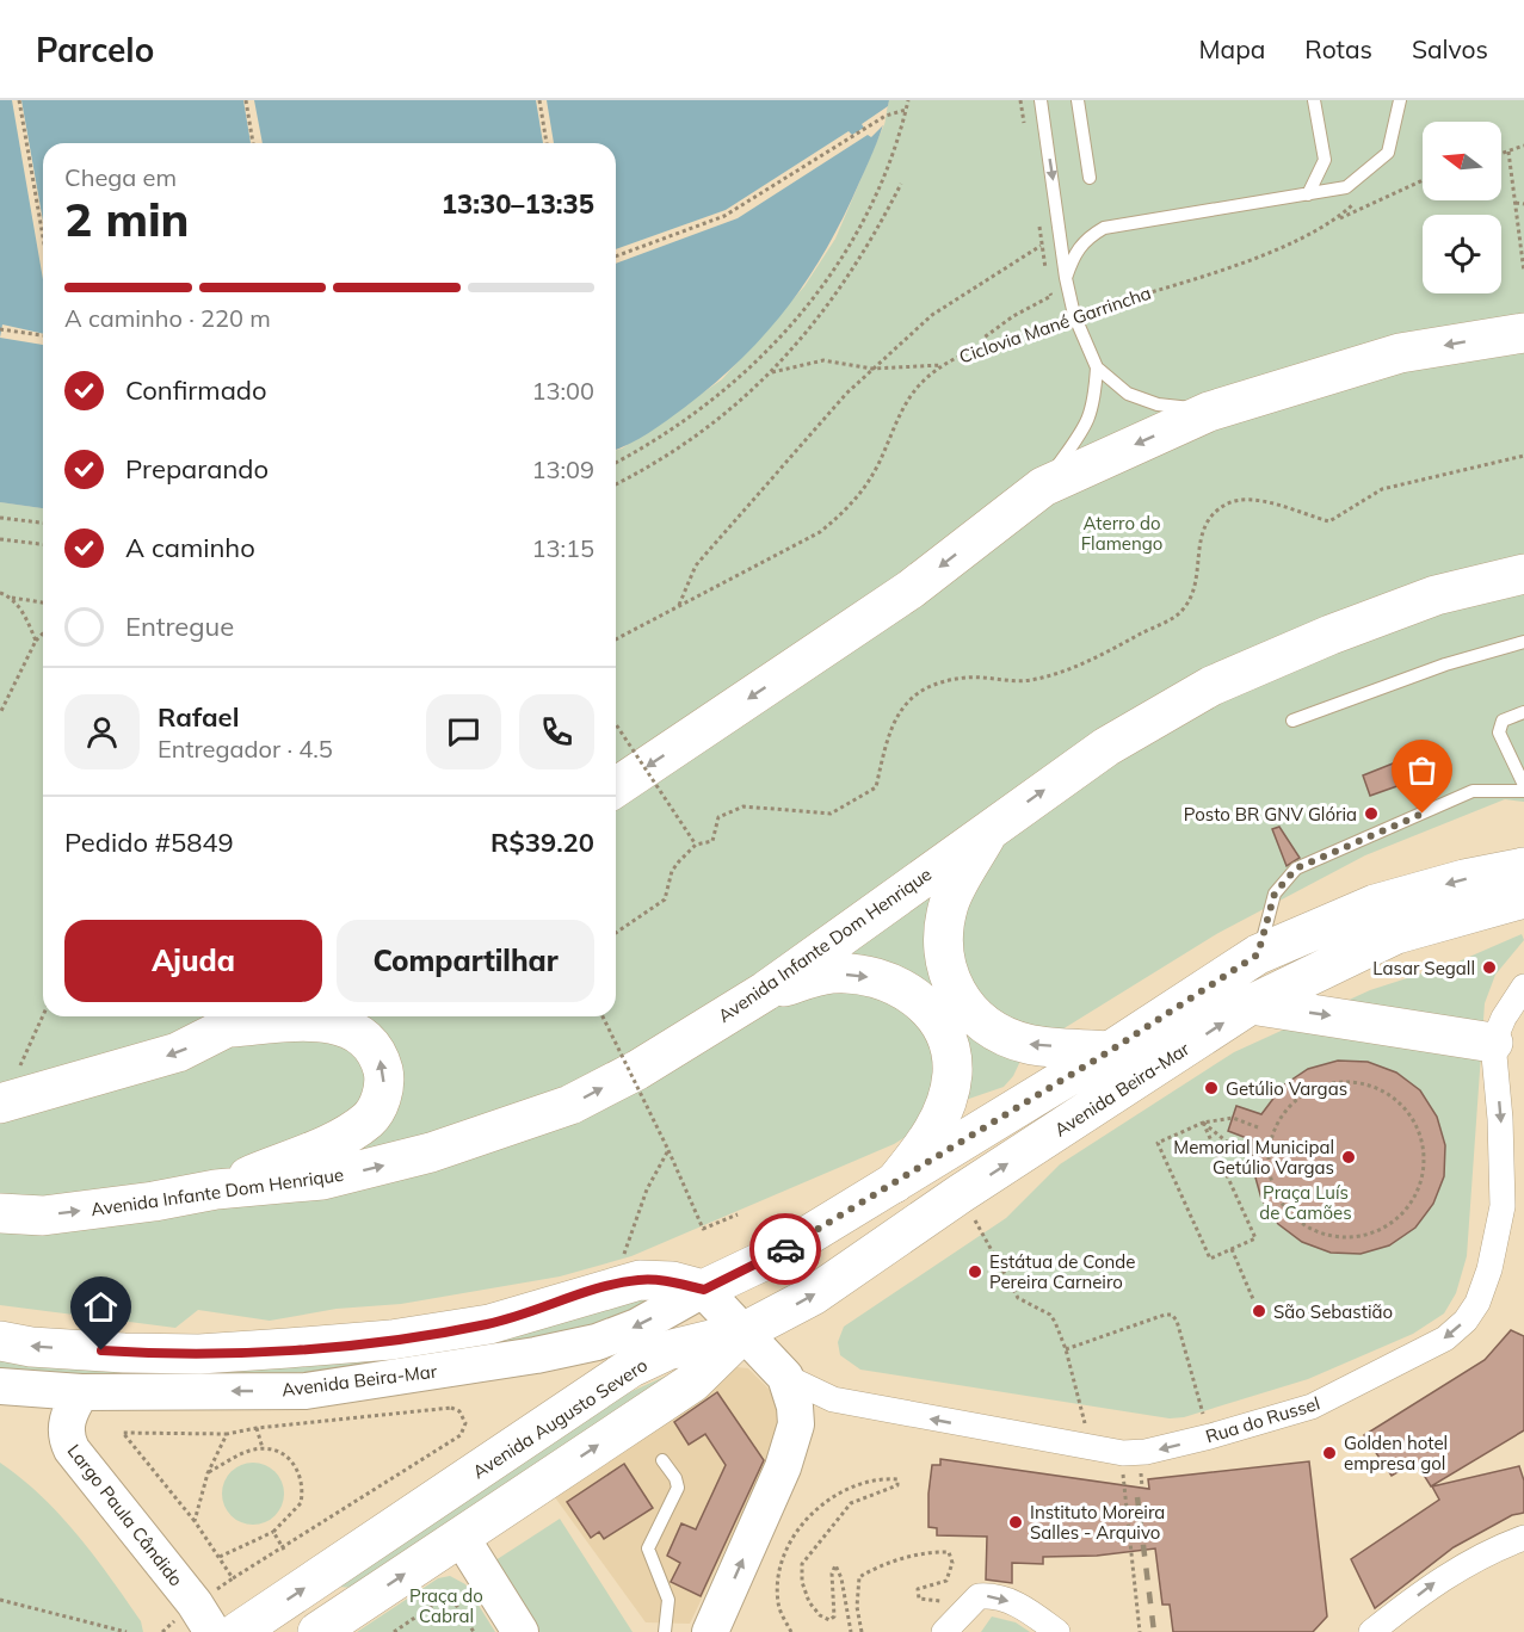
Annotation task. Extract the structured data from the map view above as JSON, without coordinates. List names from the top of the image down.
{
  "streets": {
    "main road": [
      "Avenida Infante Dom Henrique",
      "Avenida Beira-Mar",
      "Avenida Augusto Severo",
      "Rua do Russel",
      "Largo Paula Cândido"
    ],
    "path": ["Ciclovia Mané Garrincha"]
  },
  "crossings": [
    ["Avenida Beira-Mar", "Avenida Augusto Severo"],
    ["Avenida Beira-Mar", "Rua do Russel"],
    ["Avenida Beira-Mar", "Largo Paula Cândido"],
    ["Avenida Augusto Severo", "Rua do Russel"]
  ],
  "parks": ["Aterro do Flamengo", "Praça Luís de Camões", "Praça do Cabral"],
  "places": [
    "Posto BR GNV Glória",
    "Lasar Segall",
    "Getúlio Vargas",
    "Memorial Municipal Getúlio Vargas",
    "Estátua de Conde Pereira Carneiro",
    "São Sebastião",
    "Golden hotel empresa gol",
    "Instituto Moreira Salles - Arquivo"
  ],
  "north": "left",
  "page": {
    "header": "Parcelo",
    "nav": ["Mapa", "Rotas", "Salvos"],
    "heading": ["2 min", "Chega em", "13:30–13:35"],
    "panel": [
      "Rafael",
      "Entregador · 4.5",
      "Pedido #5849",
      "R$39.20"
    ],
    "bar": "A caminho · 220 m",
    "list": [
      ["Confirmado", "13:00"],
      ["Preparando", "13:09"],
      ["A caminho", "13:15"],
      "Entregue"
    ],
    "buttons": ["Ajuda", "Compartilhar"]
  }
}
